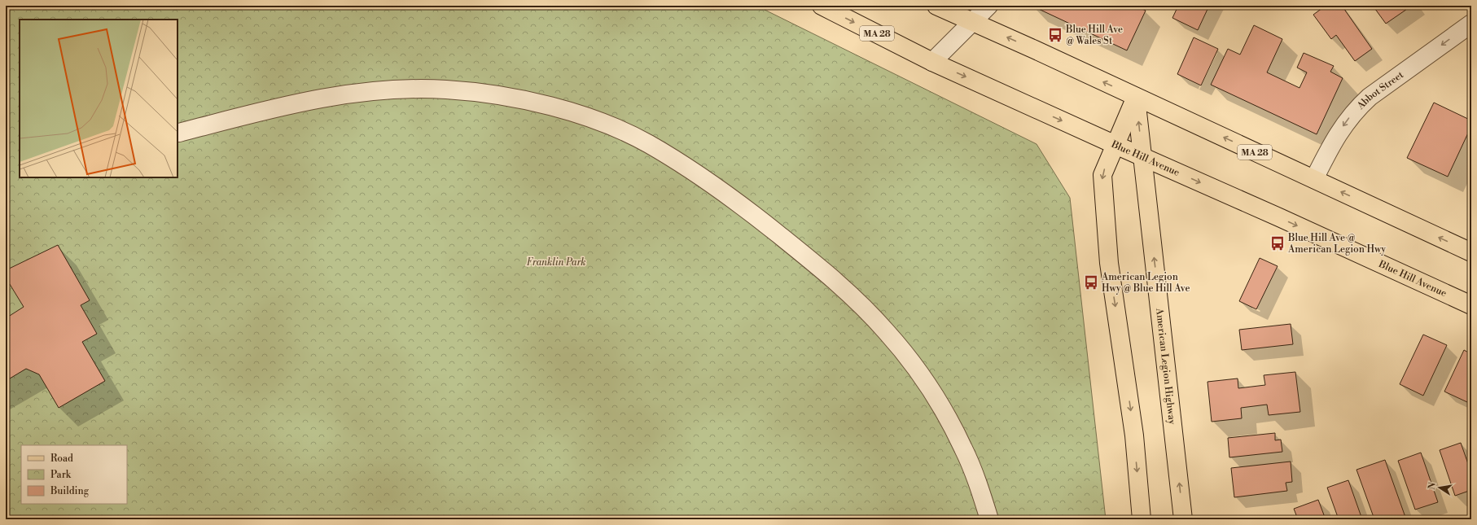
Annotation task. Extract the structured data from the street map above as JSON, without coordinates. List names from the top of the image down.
{
  "streets": {
    "main road": ["MA 28", "Blue Hill Avenue", "American Legion Highway"],
    "street": ["Abbot Street"]
  },
  "crossings": [
    ["MA 28", "Abbot Street"],
    ["MA 28", "American Legion Highway"],
    ["Blue Hill Avenue", "American Legion Highway"]
  ],
  "one_way": ["Abbot Street"],
  "parks": ["Franklin Park"],
  "places": {
    "bus stop": ["Blue Hill Ave @ Wales St", "Blue Hill Ave @ American Legion Hwy", "American Legion Hwy @ Blue Hill Ave"]
  },
  "legend": ["Road", "Park", "Building"],
  "north": "left"
}
